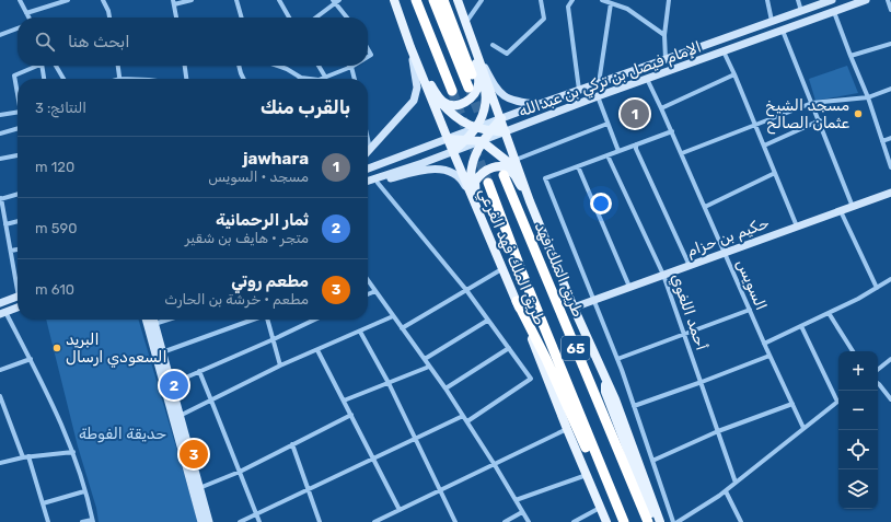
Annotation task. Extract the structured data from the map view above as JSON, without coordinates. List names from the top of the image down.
{
  "streets": {
    "highway": ["طريق الملك فهد", "65"],
    "main road": ["الإمام فيصل بن تركي بن عبدالله", "حكيم بن حزام", "طريق الملك فهد الفرعي"],
    "street": ["السويس", "أحمد اللغوي"]
  },
  "crossings": [
    ["الإمام فيصل بن تركي بن عبدالله", "طريق الملك فهد الفرعي"],
    ["الإمام فيصل بن تركي بن عبدالله", "السويس"],
    ["حكيم بن حزام", "السويس"],
    ["حكيم بن حزام", "أحمد اللغوي"]
  ],
  "parks": ["حديقة الفوطة"],
  "places": ["مسجد الشيخ عثمان الصالح", "البريد السعودي ارسال"],
  "page": {
    "search": "ابحث هنا",
    "heading": ["بالقرب منك", "النتائج: 3"],
    "pins": ["1", "2", "3"],
    "list": [
      {
        "mark": "1",
        "name": "jawhara",
        "note": "مسجد · السويس",
        "value": "120 m"
      },
      {
        "mark": "2",
        "name": "ثمار الرحمانية",
        "note": "متجر · هايف بن شقير",
        "value": "590 m"
      },
      {
        "mark": "3",
        "name": "مطعم روتي",
        "note": "مطعم · خرشة بن الحارث",
        "value": "610 m"
      }
    ],
    "map_buttons": ["+", "−"]
  }
}
